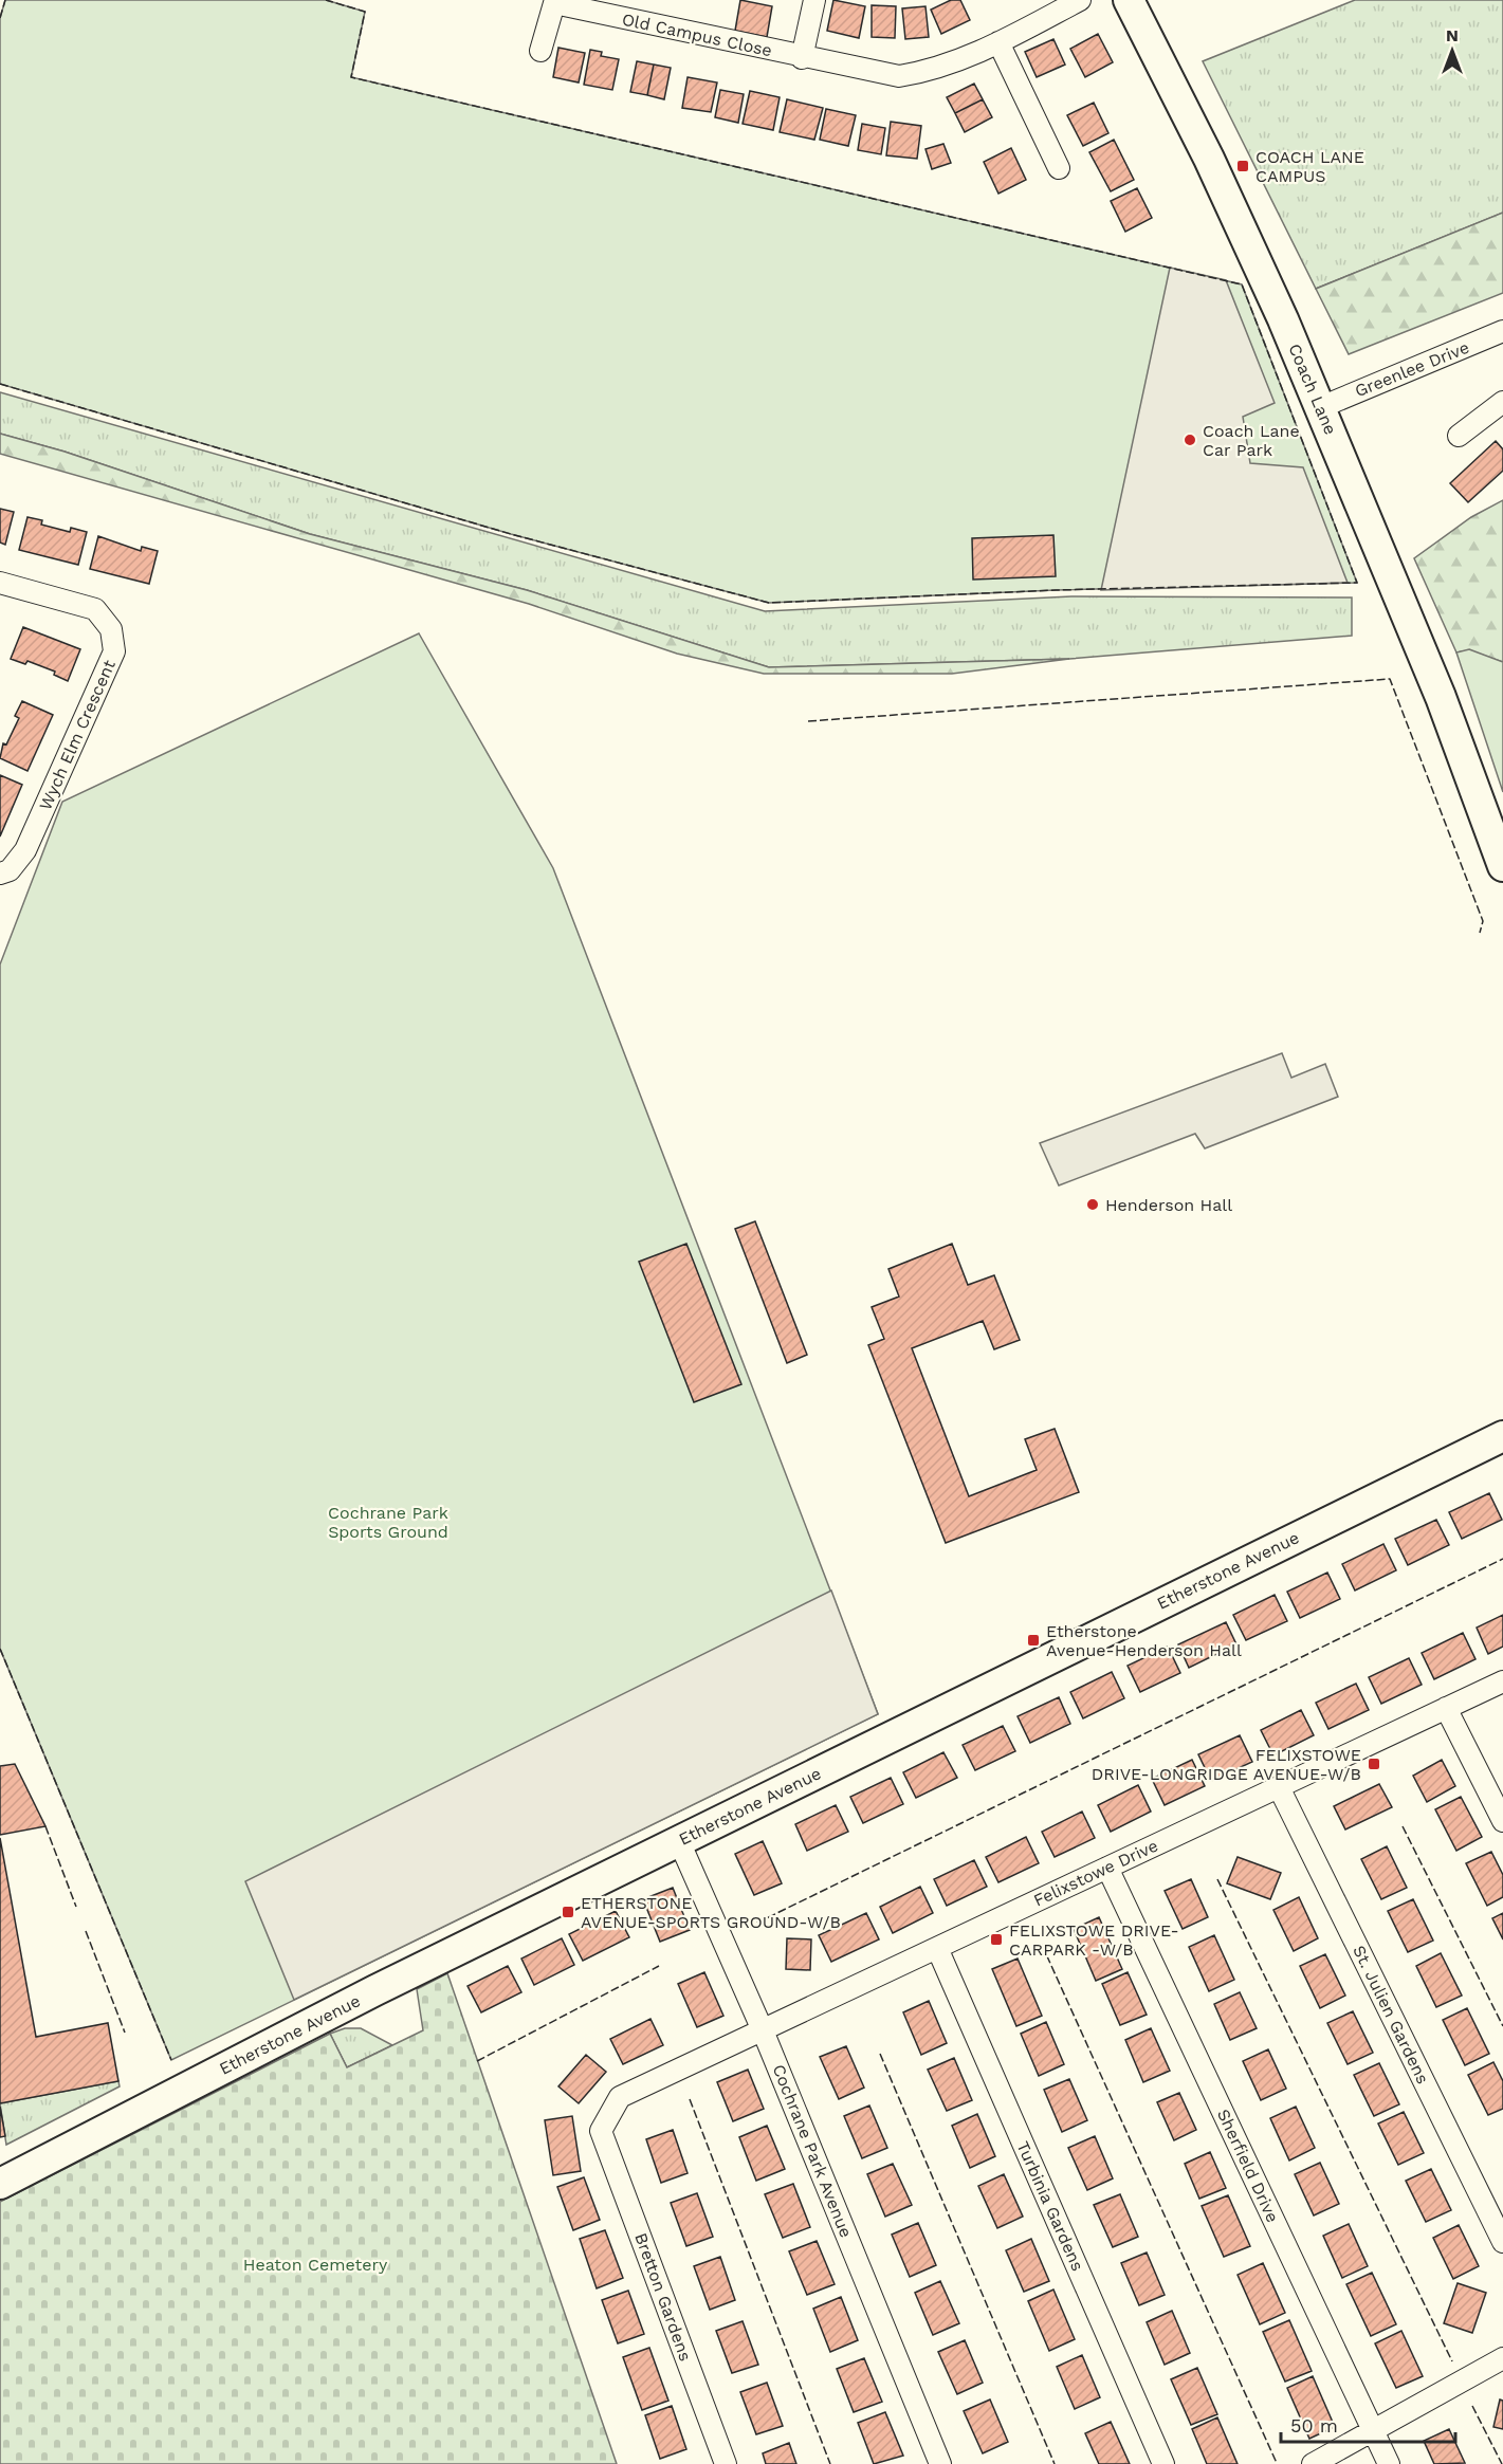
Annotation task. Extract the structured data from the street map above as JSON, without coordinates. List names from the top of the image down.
{
  "streets": {
    "street": [
      "Old Campus Close",
      "Greenlee Drive",
      "Coach Lane",
      "Wych Elm Crescent",
      "Etherstone Avenue",
      "Felixstowe Drive",
      "St. Julien Gardens",
      "Cochrane Park Avenue",
      "Sherfield Drive",
      "Turbinia Gardens",
      "Bretton Gardens"
    ]
  },
  "crossings": [
    ["Greenlee Drive", "Coach Lane"],
    ["Etherstone Avenue", "Cochrane Park Avenue"],
    ["Felixstowe Drive", "St. Julien Gardens"],
    ["Felixstowe Drive", "Cochrane Park Avenue"],
    ["Felixstowe Drive", "Sherfield Drive"],
    ["Felixstowe Drive", "Turbinia Gardens"],
    ["Felixstowe Drive", "Bretton Gardens"]
  ],
  "parks": ["Cochrane Park Sports Ground", "Heaton Cemetery"],
  "places": {
    "transit": [
      "COACH LANE CAMPUS",
      "Etherstone Avenue-Henderson Hall",
      "FELIXSTOWE DRIVE-LONGRIDGE AVENUE-W/B",
      "ETHERSTONE AVENUE-SPORTS GROUND-W/B",
      "FELIXSTOWE DRIVE- CARPARK -W/B"
    ],
    "other": ["Coach Lane Car Park", "Henderson Hall"]
  },
  "scale_bar": "50 m",
  "north": "top"
}
